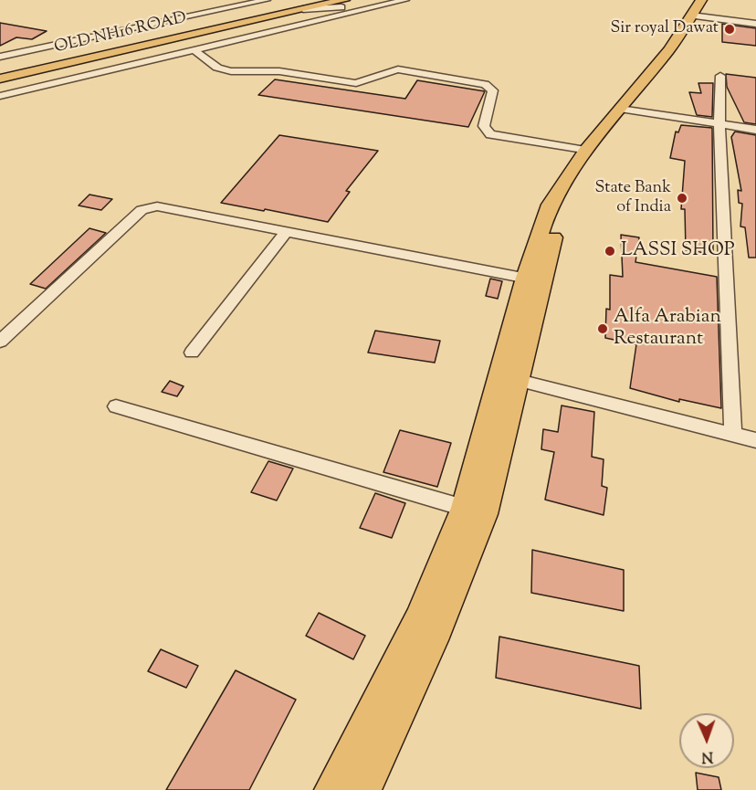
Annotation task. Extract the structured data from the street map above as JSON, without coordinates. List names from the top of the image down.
{
  "streets": {
    "main road": ["OLD NH16 ROAD"]
  },
  "places": [
    "Sir royal Dawat",
    "State Bank of India",
    "LASSI SHOP",
    "Alfa Arabian Restaurant"
  ],
  "north": "bottom"
}
